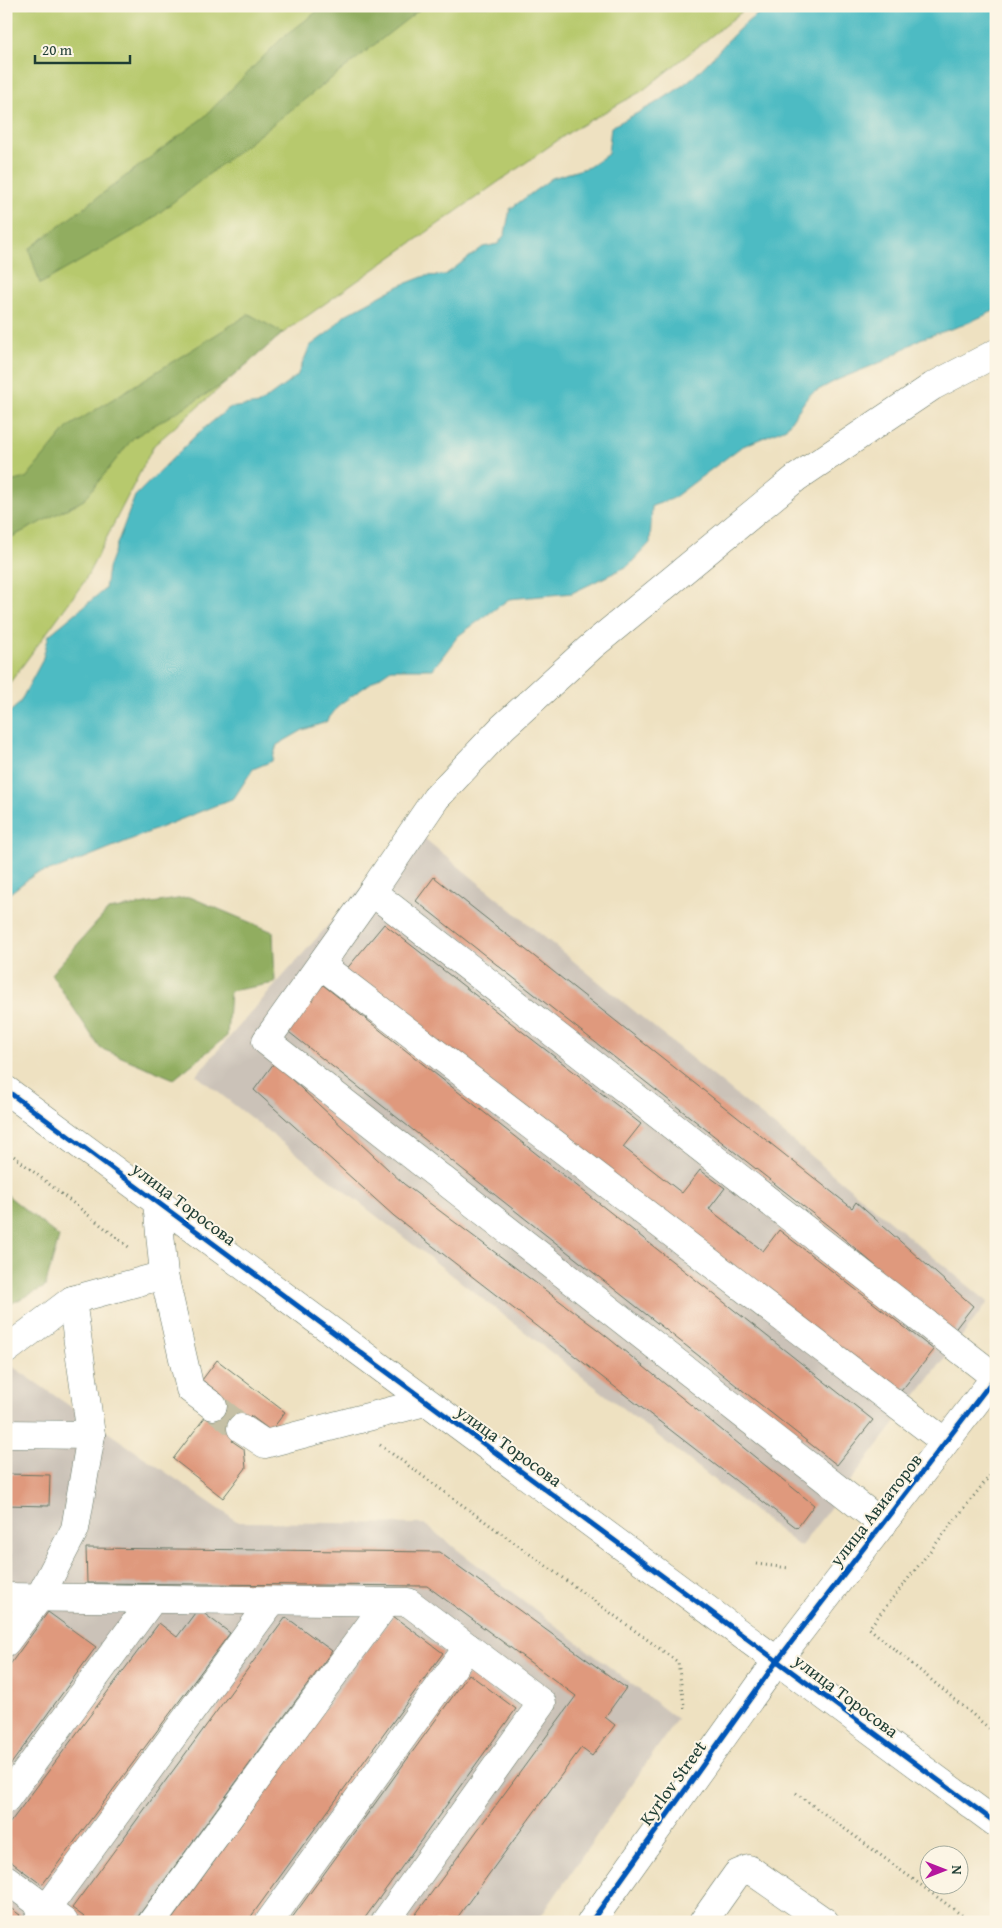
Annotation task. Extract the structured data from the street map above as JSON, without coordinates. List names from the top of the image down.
{
  "streets": {
    "street": ["улица Торосова", "улица Авиаторов", "Kyrlov Street"]
  },
  "crossings": [
    ["улица Торосова", "улица Авиаторов"],
    ["улица Торосова", "Kyrlov Street"],
    ["улица Авиаторов", "Kyrlov Street"]
  ],
  "scale_bar": "20 m",
  "north": "right"
}
